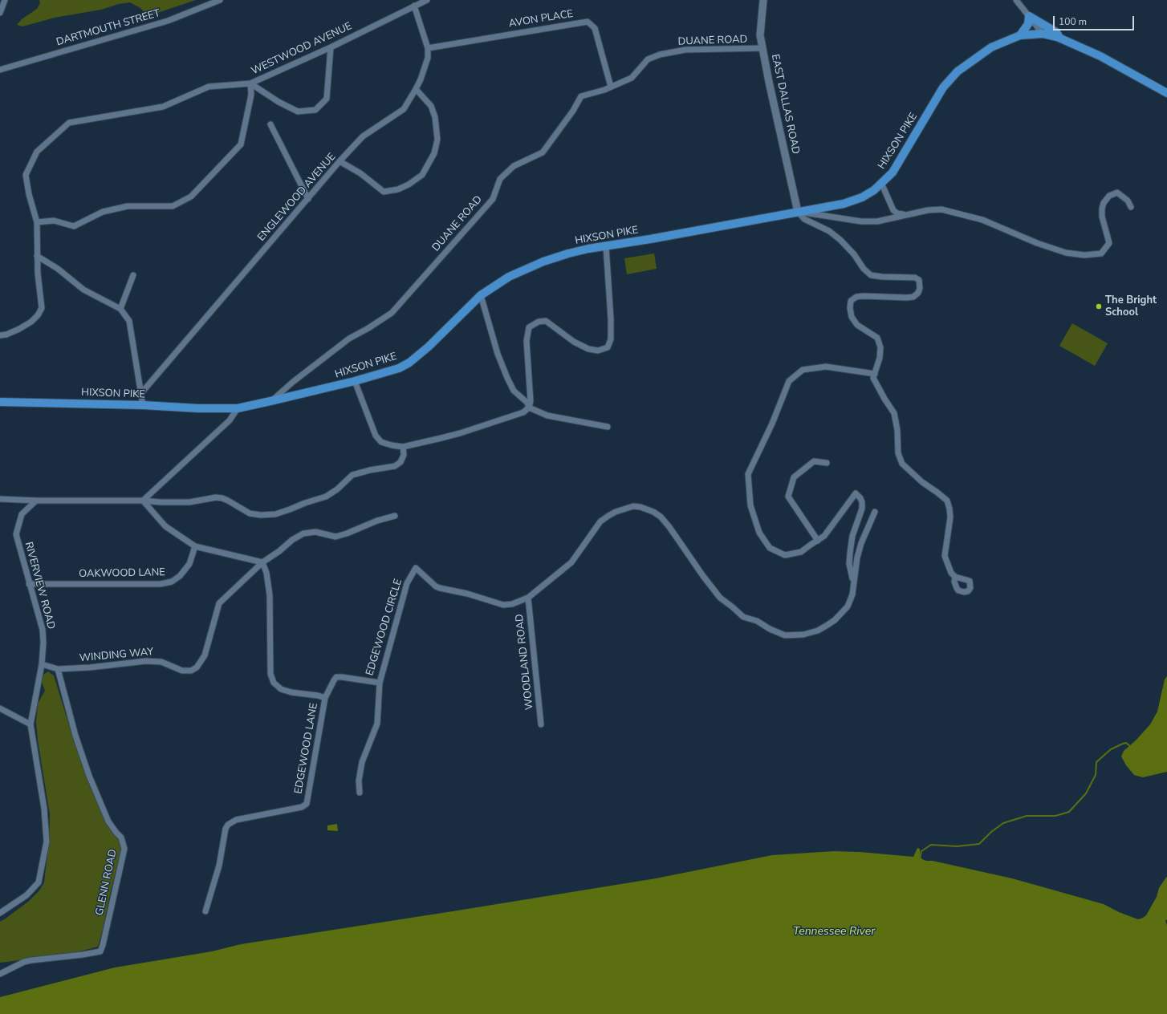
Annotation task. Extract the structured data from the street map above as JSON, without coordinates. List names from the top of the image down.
{
  "streets": {
    "main road": ["HIXSON PIKE"],
    "street": [
      "AVON PLACE",
      "DARTMOUTH STREET",
      "DUANE ROAD",
      "WESTWOOD AVENUE",
      "EAST DALLAS ROAD",
      "ENGLEWOOD AVENUE",
      "OAKWOOD LANE",
      "RIVERVIEW ROAD",
      "EDGEWOOD CIRCLE",
      "WINDING WAY",
      "WOODLAND ROAD",
      "EDGEWOOD LANE",
      "GLENN ROAD"
    ]
  },
  "crossings": [
    ["AVON PLACE", "DUANE ROAD"],
    ["AVON PLACE", "ENGLEWOOD AVENUE"],
    ["DUANE ROAD", "EAST DALLAS ROAD"],
    ["DUANE ROAD", "HIXSON PIKE"],
    ["WESTWOOD AVENUE", "ENGLEWOOD AVENUE"],
    ["EAST DALLAS ROAD", "HIXSON PIKE"],
    ["OAKWOOD LANE", "RIVERVIEW ROAD"],
    ["RIVERVIEW ROAD", "WINDING WAY"],
    ["EDGEWOOD CIRCLE", "WOODLAND ROAD"],
    ["EDGEWOOD CIRCLE", "EDGEWOOD LANE"],
    ["WINDING WAY", "GLENN ROAD"]
  ],
  "water": ["Tennessee River"],
  "places": ["The Bright School"],
  "scale_bar": "100 m"
}
